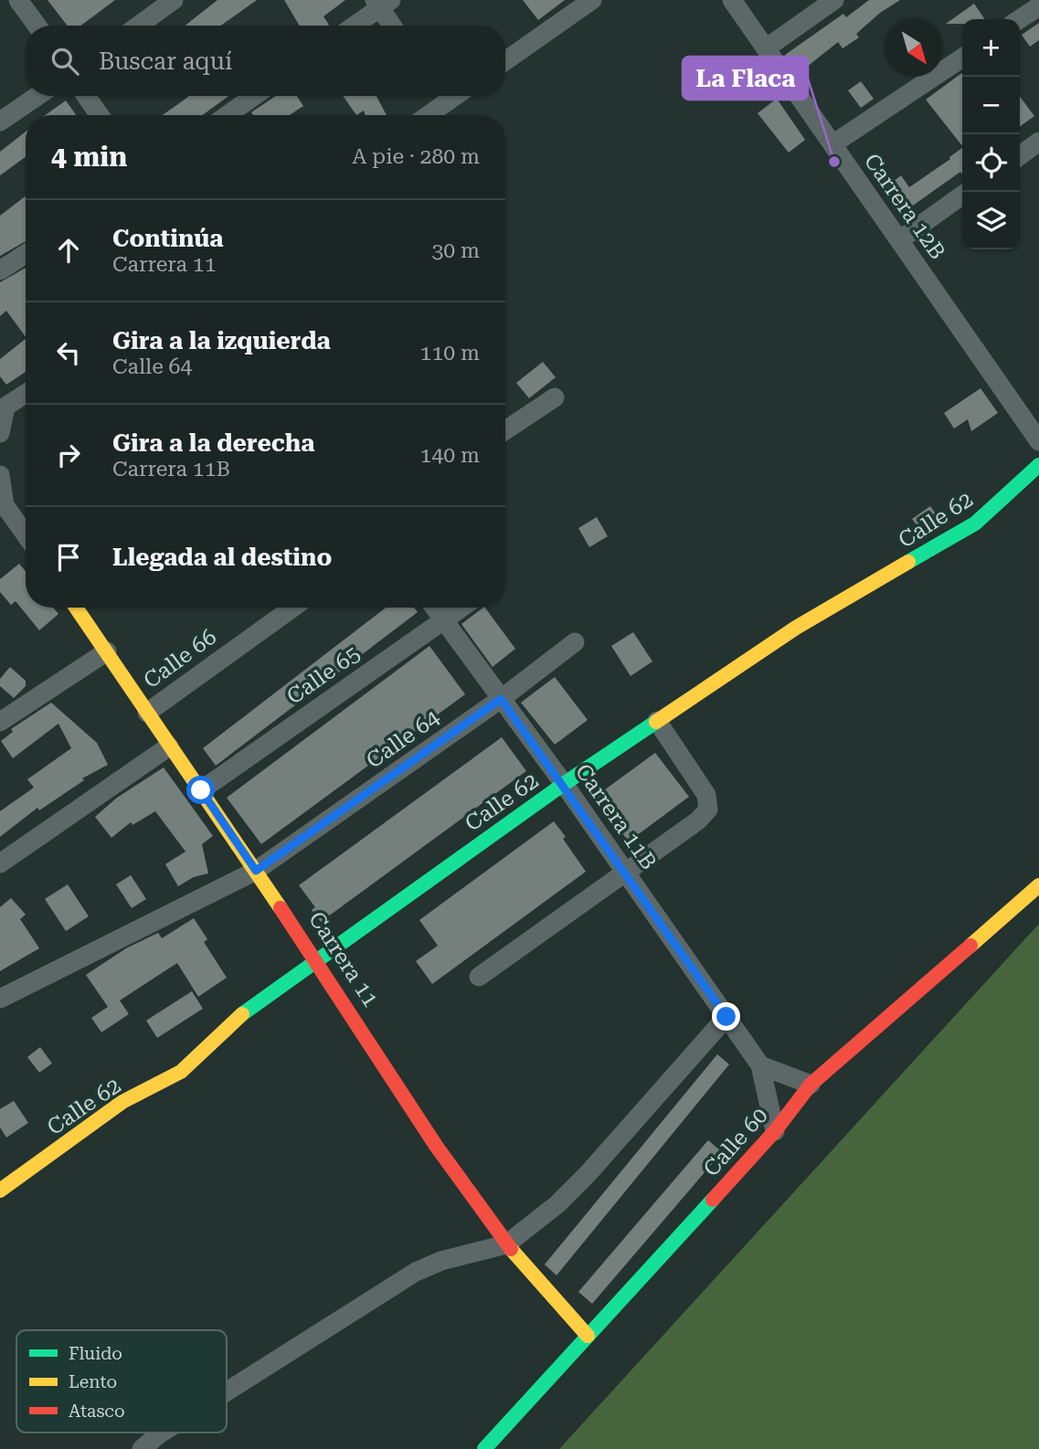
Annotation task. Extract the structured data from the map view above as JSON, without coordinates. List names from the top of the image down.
{
  "streets": {
    "street": [
      "Carrera 12B",
      "Calle 62",
      "Calle 66",
      "Calle 65",
      "Calle 64",
      "Carrera 11B",
      "Carrera 11",
      "Calle 60"
    ]
  },
  "crossings": [
    ["Calle 62", "Carrera 11B"],
    ["Calle 62", "Carrera 11"],
    ["Calle 66", "Carrera 11"],
    ["Calle 65", "Carrera 11B"],
    ["Calle 65", "Carrera 11"],
    ["Calle 64", "Carrera 11B"],
    ["Calle 64", "Carrera 11"],
    ["Carrera 11B", "Calle 60"],
    ["Carrera 11", "Calle 60"]
  ],
  "places": ["La Flaca"],
  "legend": ["Fluido", "Lento", "Atasco"],
  "north": "bottom right",
  "page": {
    "map_buttons": ["+", "−"],
    "search": "Buscar aquí",
    "heading": ["4 min", "A pie · 280 m"],
    "list": [
      ["Continúa", "Carrera 11", "30 m"],
      ["Gira a la izquierda", "Calle 64", "110 m"],
      ["Gira a la derecha", "Carrera 11B", "140 m"],
      "Llegada al destino"
    ]
  }
}
